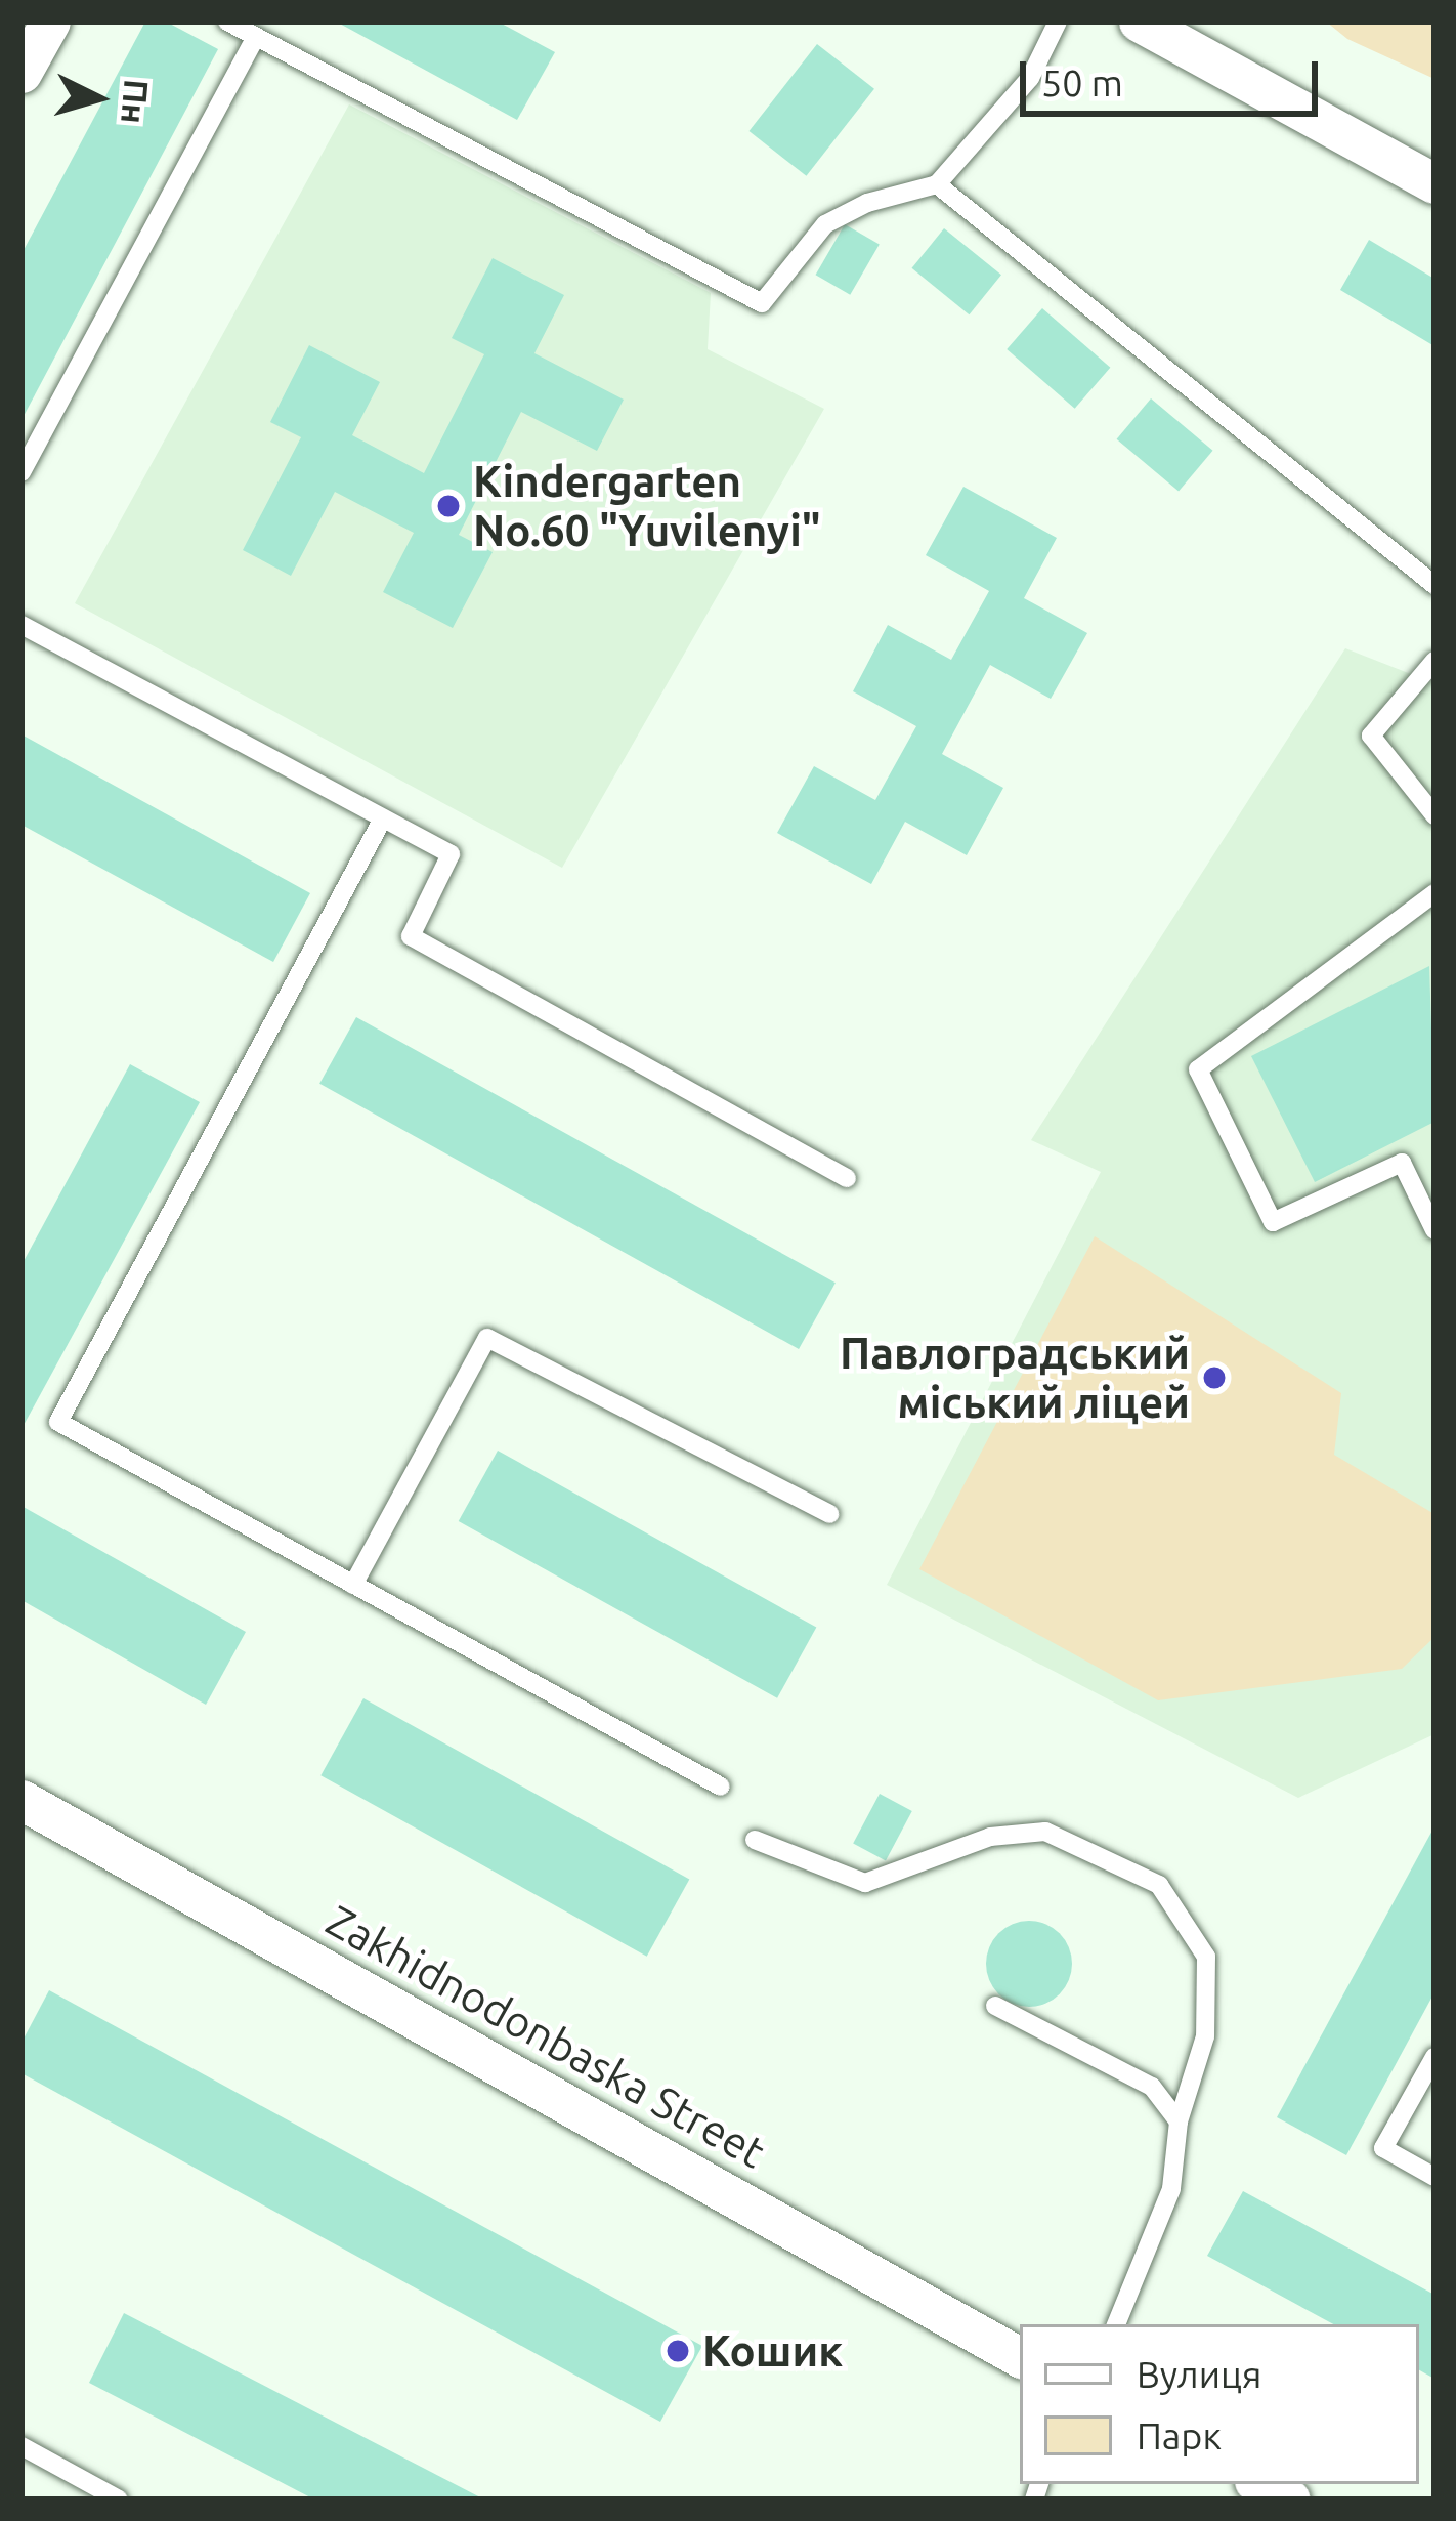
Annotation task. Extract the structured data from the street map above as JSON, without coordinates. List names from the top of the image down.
{
  "streets": {
    "street": ["Zakhidnodonbaska Street"]
  },
  "places": ["Kindergarten No.60 \"Yuvilenyi\"", "Павлоградський міський ліцей", "Кошик"],
  "legend": ["Вулиця", "Парк"],
  "scale_bar": "50 m",
  "north": "right"
}
